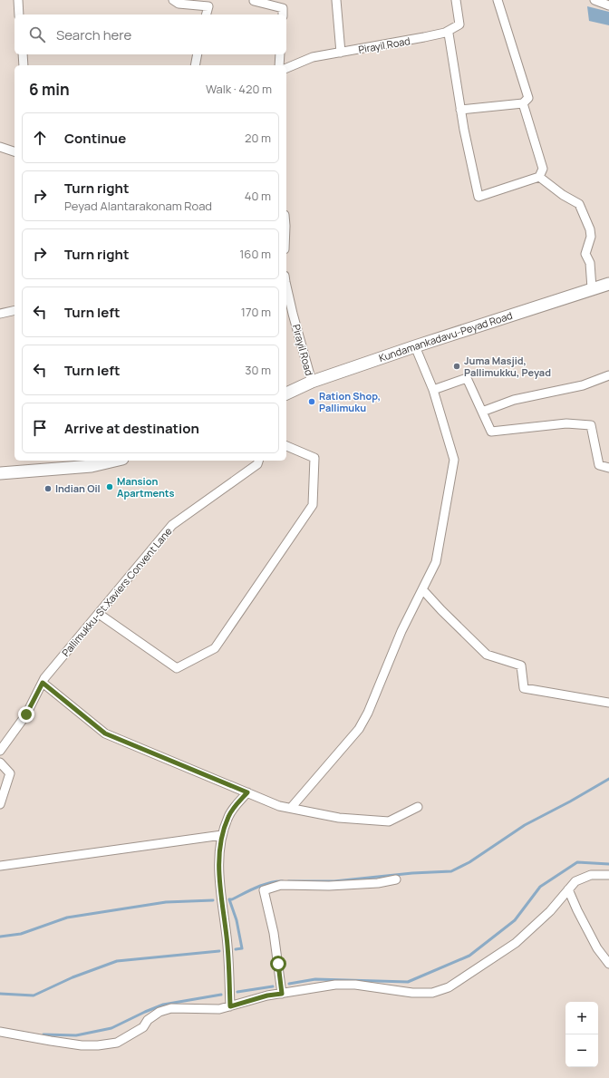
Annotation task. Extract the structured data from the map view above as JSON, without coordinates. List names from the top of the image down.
{
  "streets": {
    "main road": ["Kundamankadavu-Peyad Road"],
    "street": ["Pirayil Road", "Pallimukku-St.Xaviers Convent Lane"]
  },
  "crossings": [
    ["Pirayil Road", "Kundamankadavu-Peyad Road"]
  ],
  "places": [
    "Juma Masjid, Pallimukku, Peyad",
    "Ration Shop, Pallimuku",
    "Mansion Apartments",
    "Indian Oil"
  ],
  "page": {
    "search": "Search here",
    "heading": ["6 min", "Walk · 420 m"],
    "list": [
      ["Continue", "20 m"],
      ["Turn right", "Peyad Alantarakonam Road", "40 m"],
      ["Turn right", "160 m"],
      ["Turn left", "170 m"],
      ["Turn left", "30 m"],
      "Arrive at destination"
    ],
    "map_buttons": ["+", "−"]
  }
}
